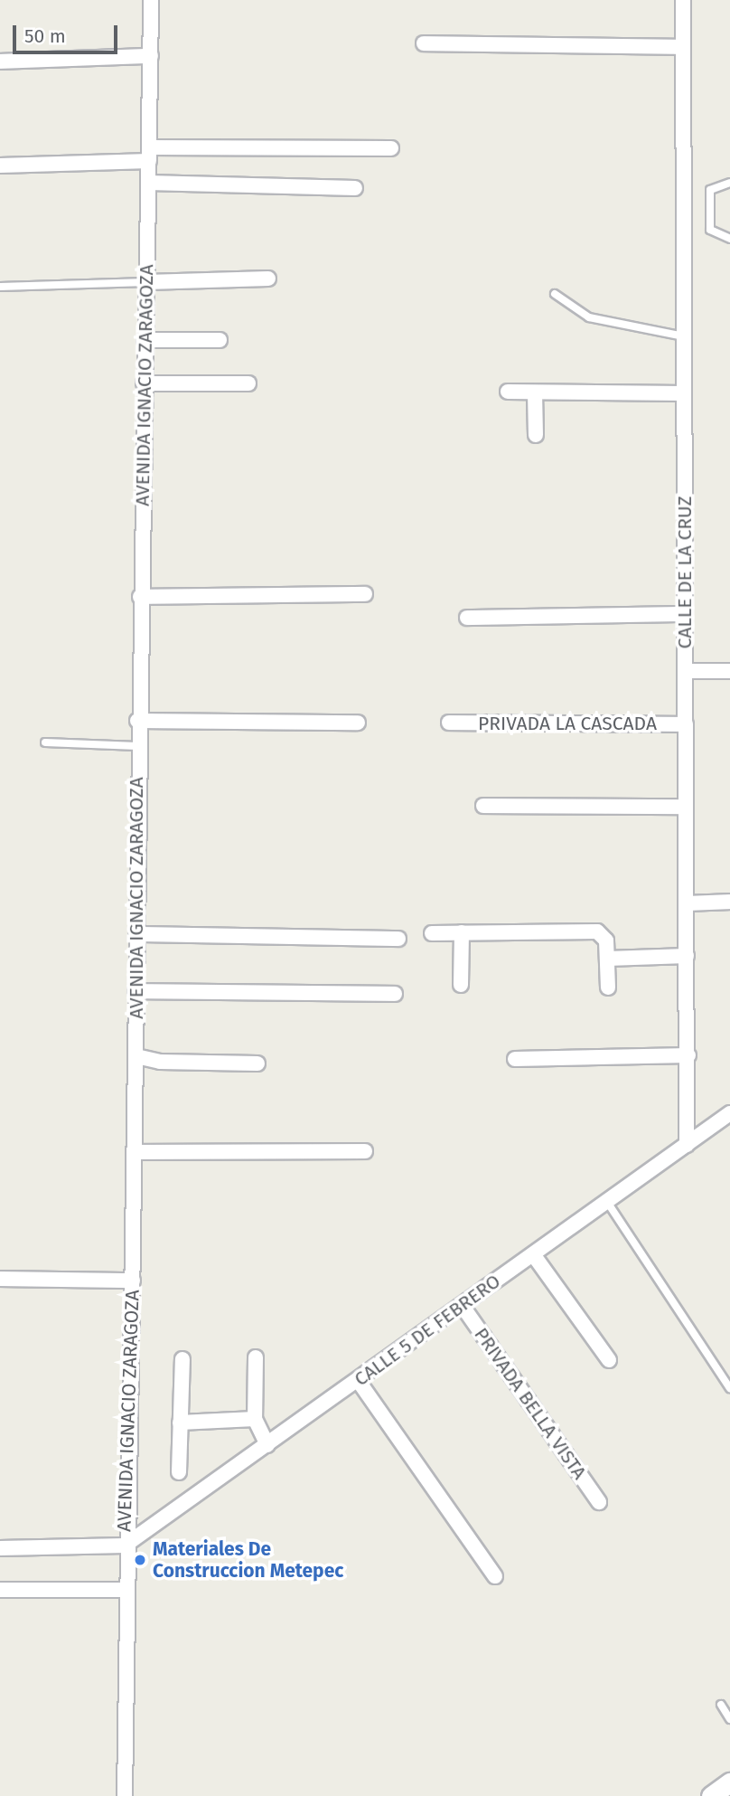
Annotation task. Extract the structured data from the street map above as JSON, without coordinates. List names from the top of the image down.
{
  "streets": {
    "street": [
      "AVENIDA IGNACIO ZARAGOZA",
      "CALLE DE LA CRUZ",
      "PRIVADA LA CASCADA",
      "CALLE 5 DE FEBRERO",
      "PRIVADA BELLA VISTA"
    ]
  },
  "crossings": [
    ["AVENIDA IGNACIO ZARAGOZA", "CALLE 5 DE FEBRERO"],
    ["CALLE DE LA CRUZ", "PRIVADA LA CASCADA"],
    ["CALLE DE LA CRUZ", "CALLE 5 DE FEBRERO"],
    ["CALLE 5 DE FEBRERO", "PRIVADA BELLA VISTA"]
  ],
  "places": ["Materiales De Construccion Metepec"],
  "scale_bar": "50 m"
}
